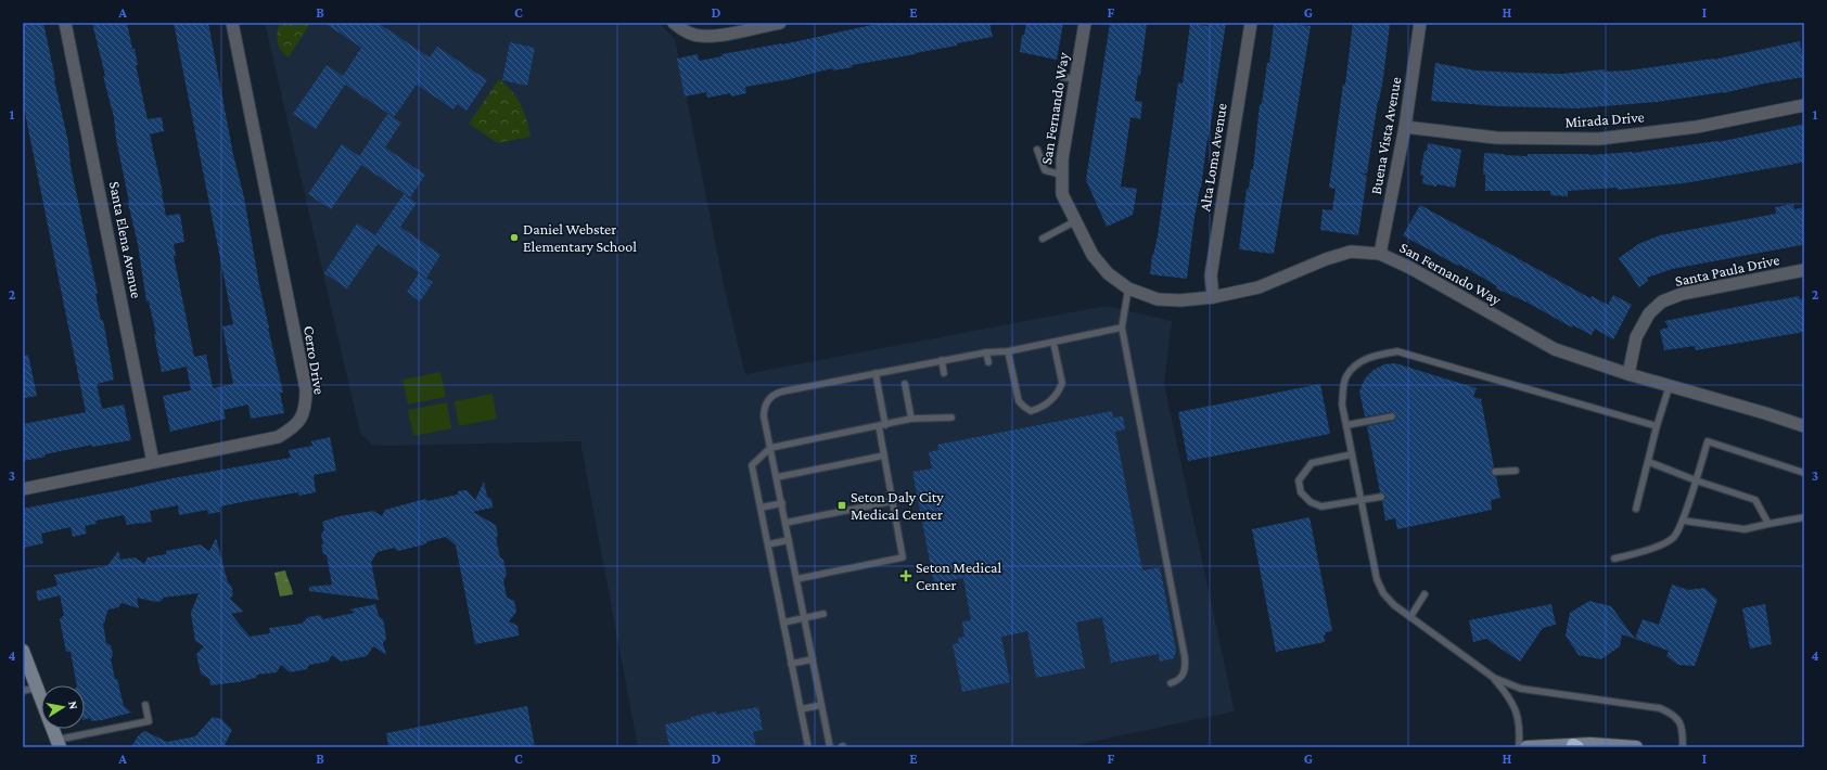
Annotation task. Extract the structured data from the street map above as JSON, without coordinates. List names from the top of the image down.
{
  "streets": {
    "street": [
      "San Fernando Way",
      "Mirada Drive",
      "Buena Vista Avenue",
      "Alta Loma Avenue",
      "Santa Elena Avenue",
      "Santa Paula Drive",
      "Cerro Drive"
    ]
  },
  "crossings": [
    ["San Fernando Way", "Buena Vista Avenue"],
    ["San Fernando Way", "Alta Loma Avenue"],
    ["San Fernando Way", "Santa Paula Drive"],
    ["Mirada Drive", "Buena Vista Avenue"],
    ["Santa Elena Avenue", "Cerro Drive"]
  ],
  "places": {
    "other": ["Daniel Webster Elementary School"],
    "transit": ["Seton Daly City Medical Center"],
    "health": ["Seton Medical Center"]
  },
  "north": "right",
  "grid": {
    "columns": [
      "A",
      "B",
      "C",
      "D",
      "E",
      "F",
      "G",
      "H",
      "I"
    ],
    "rows": [
      "1",
      "2",
      "3",
      "4"
    ]
  }
}
